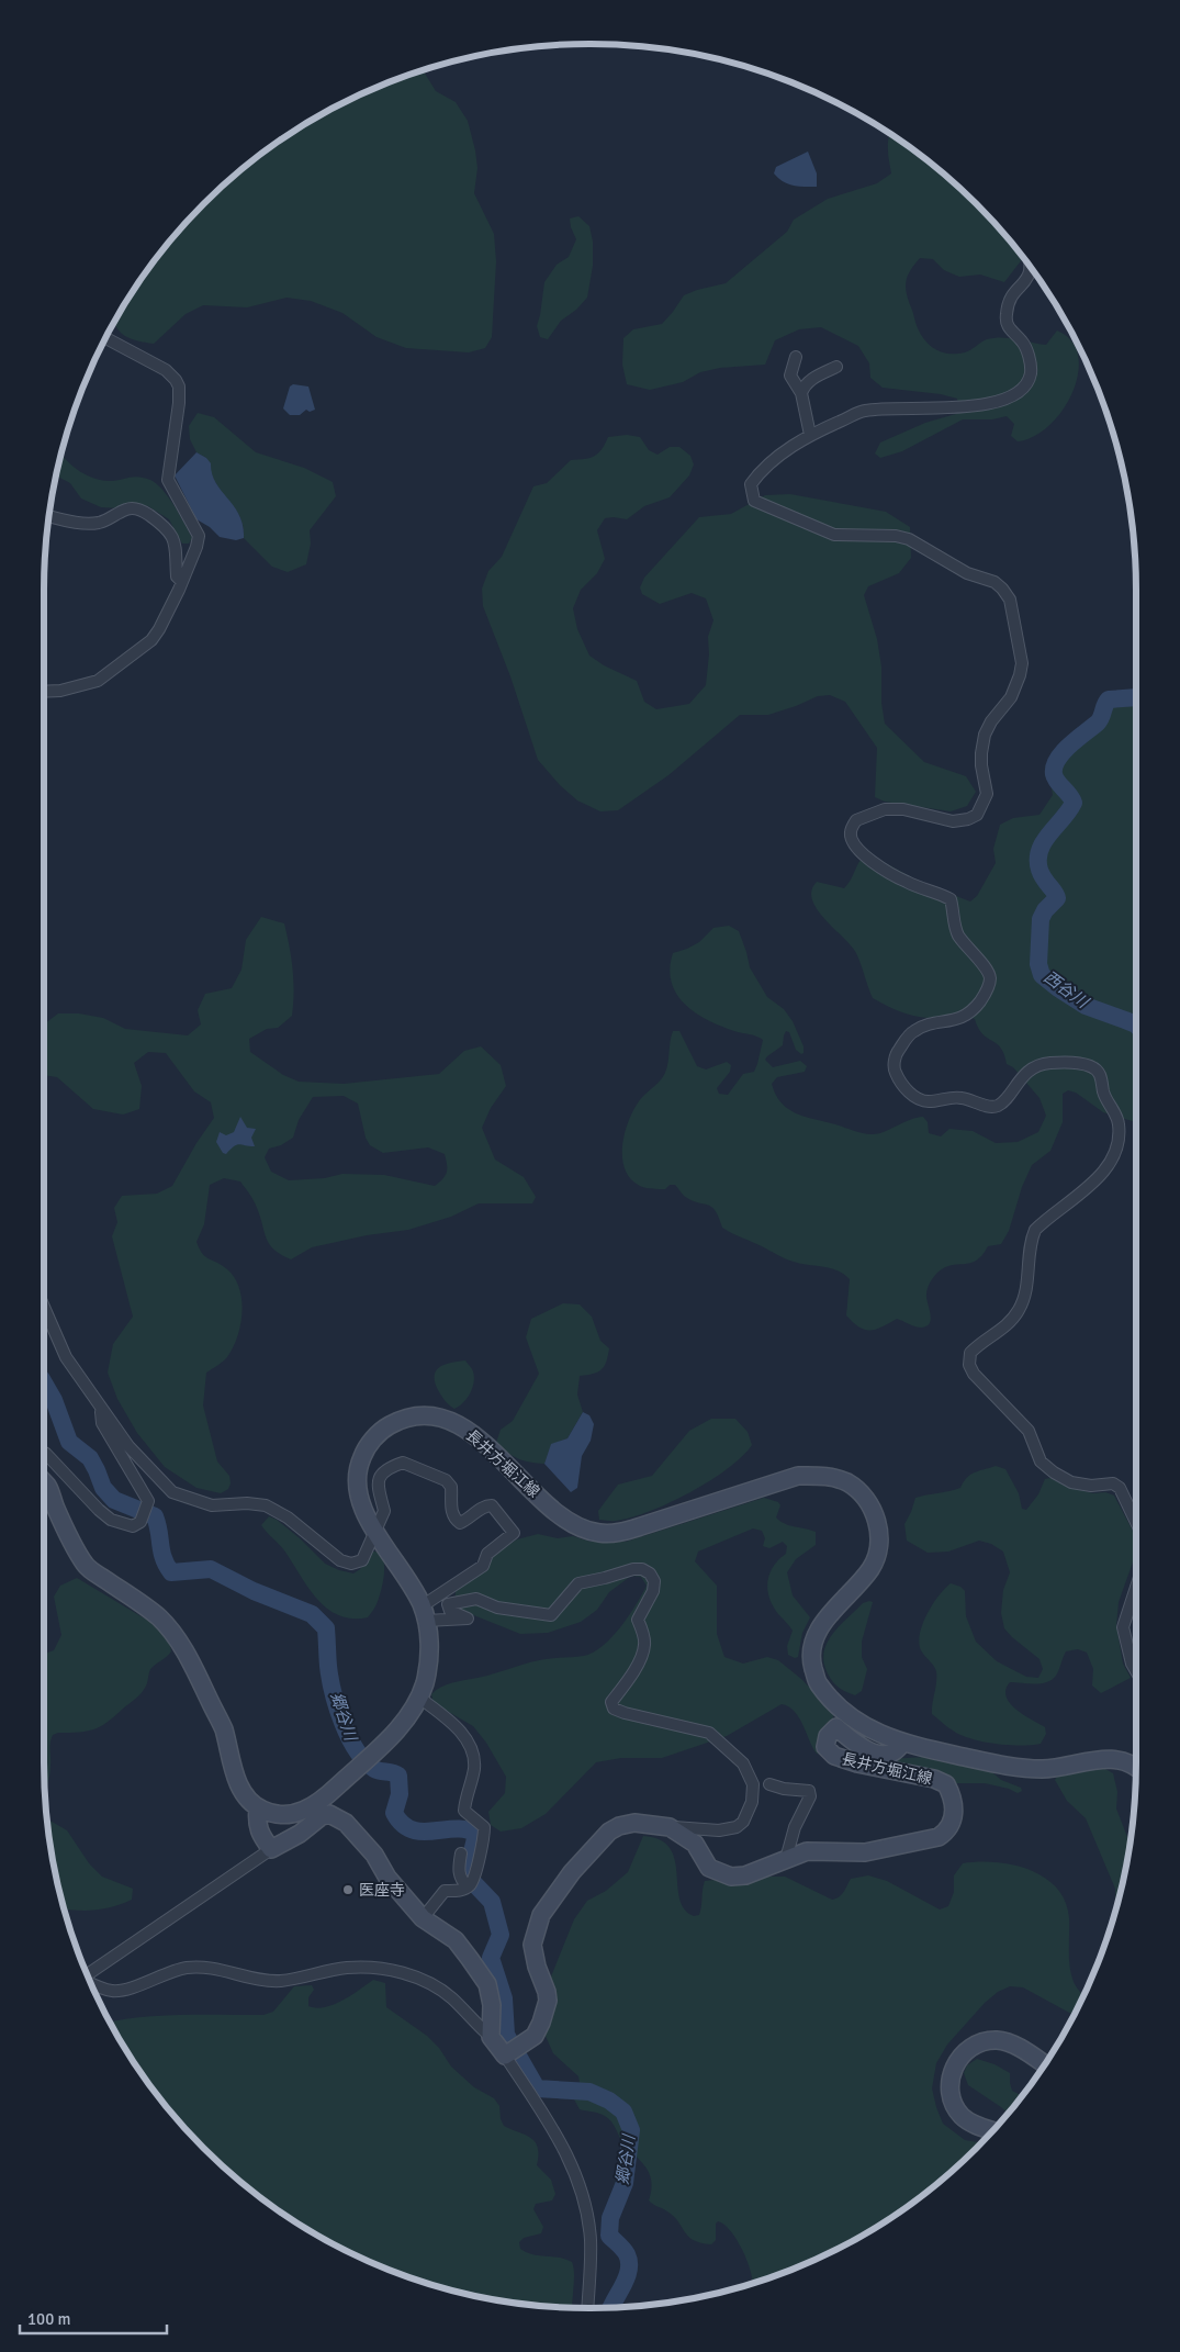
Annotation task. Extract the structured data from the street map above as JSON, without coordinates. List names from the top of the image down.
{
  "streets": {
    "main road": ["長井方堀江線"]
  },
  "water": ["西谷川", "郷谷川"],
  "places": ["医座寺"],
  "scale_bar": "100 m"
}
